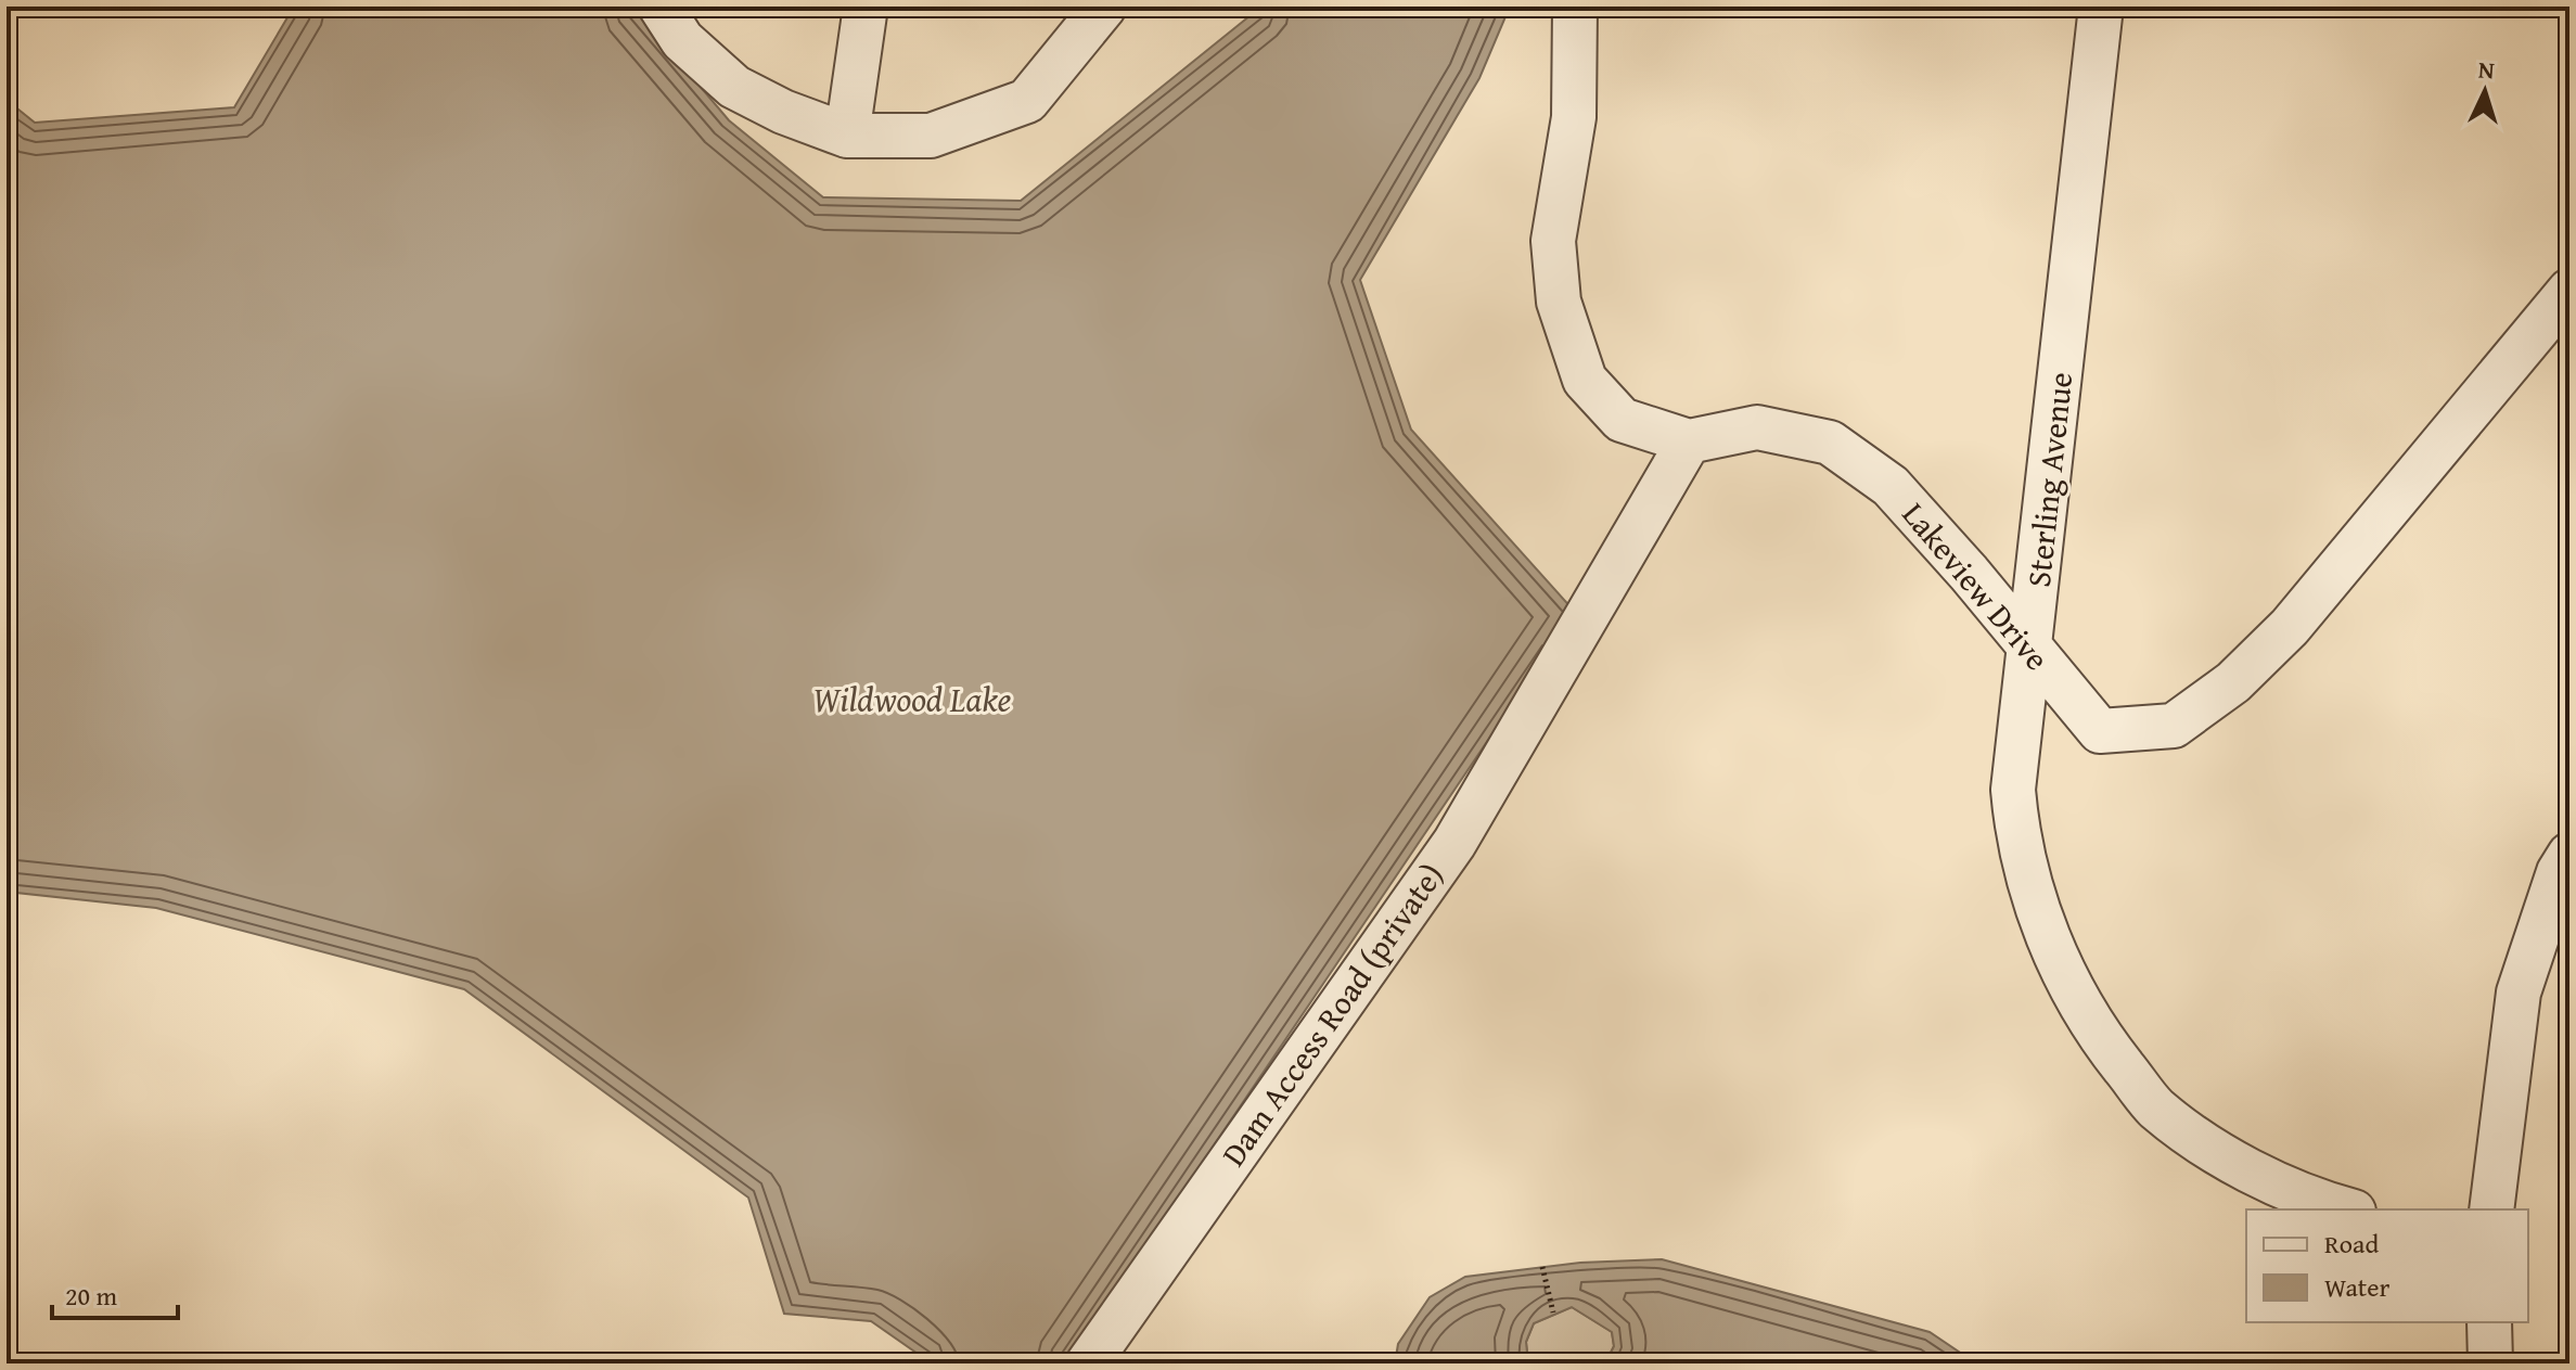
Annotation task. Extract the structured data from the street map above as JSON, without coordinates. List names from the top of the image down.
{
  "streets": {
    "street": ["Sterling Avenue", "Lakeview Drive", "Dam Access Road (private)"]
  },
  "crossings": [
    ["Sterling Avenue", "Lakeview Drive"],
    ["Lakeview Drive", "Dam Access Road (private)"]
  ],
  "water": ["Wildwood Lake"],
  "legend": ["Road", "Water"],
  "scale_bar": "20 m",
  "north": "top"
}
